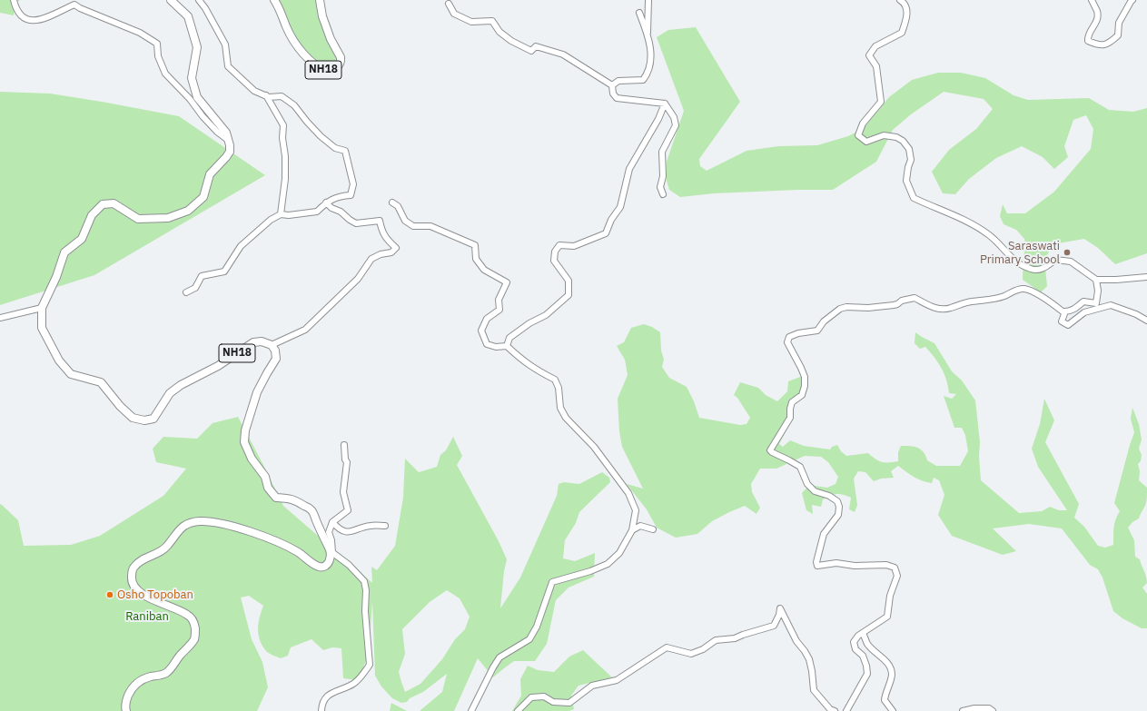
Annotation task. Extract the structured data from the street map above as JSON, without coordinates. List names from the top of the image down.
{
  "streets": {
    "main road": ["NH18"]
  },
  "parks": ["Raniban"],
  "places": ["Saraswati Primary School", "Osho Topoban"]
}
